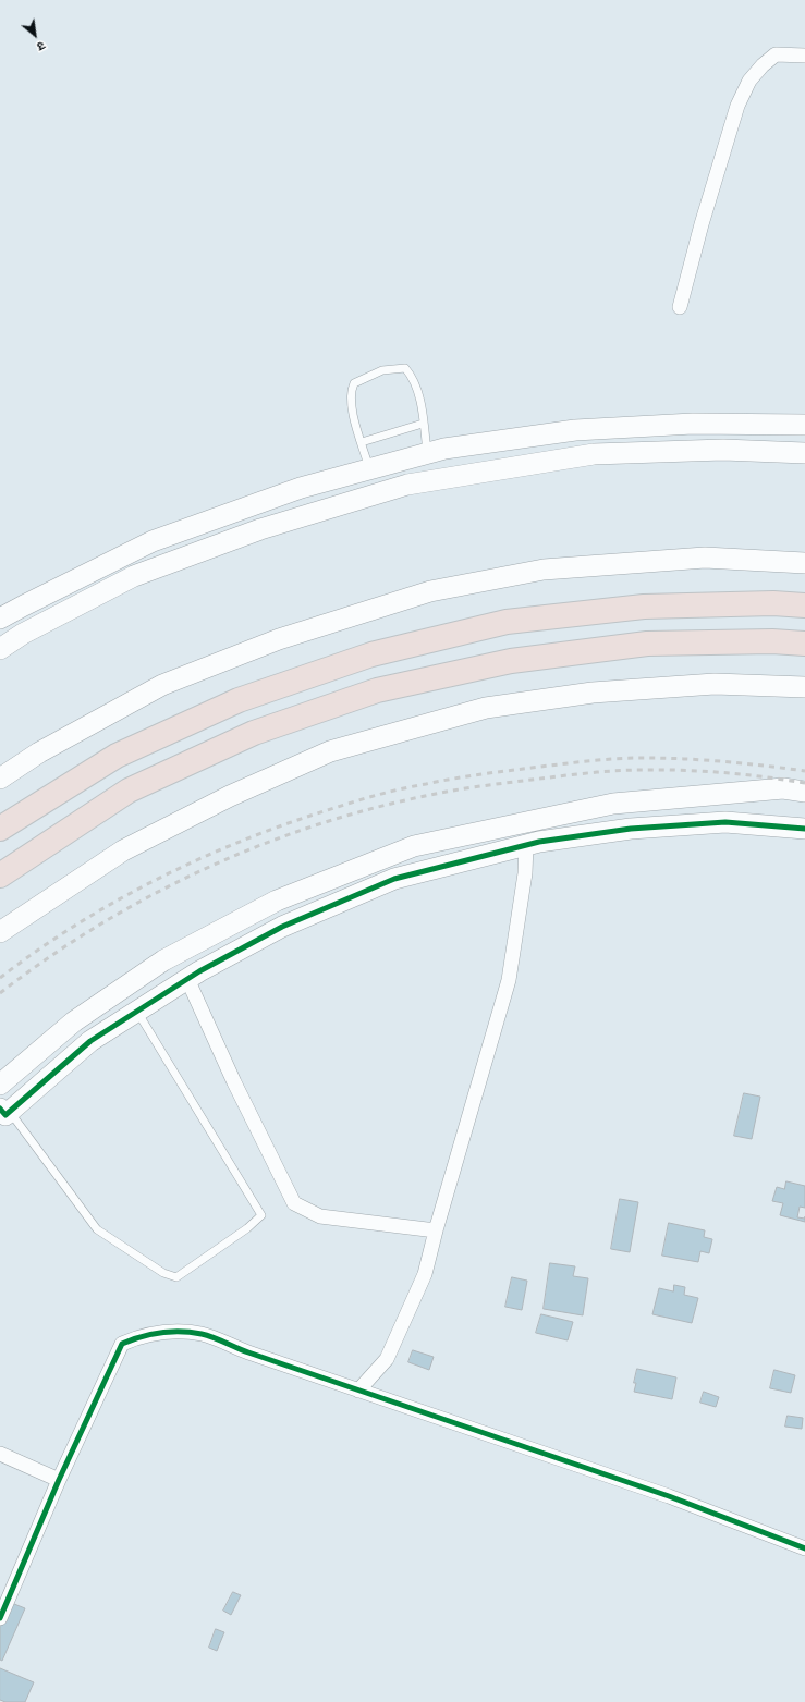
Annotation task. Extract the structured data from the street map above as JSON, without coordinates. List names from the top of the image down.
{
  "north": "bottom right"
}
